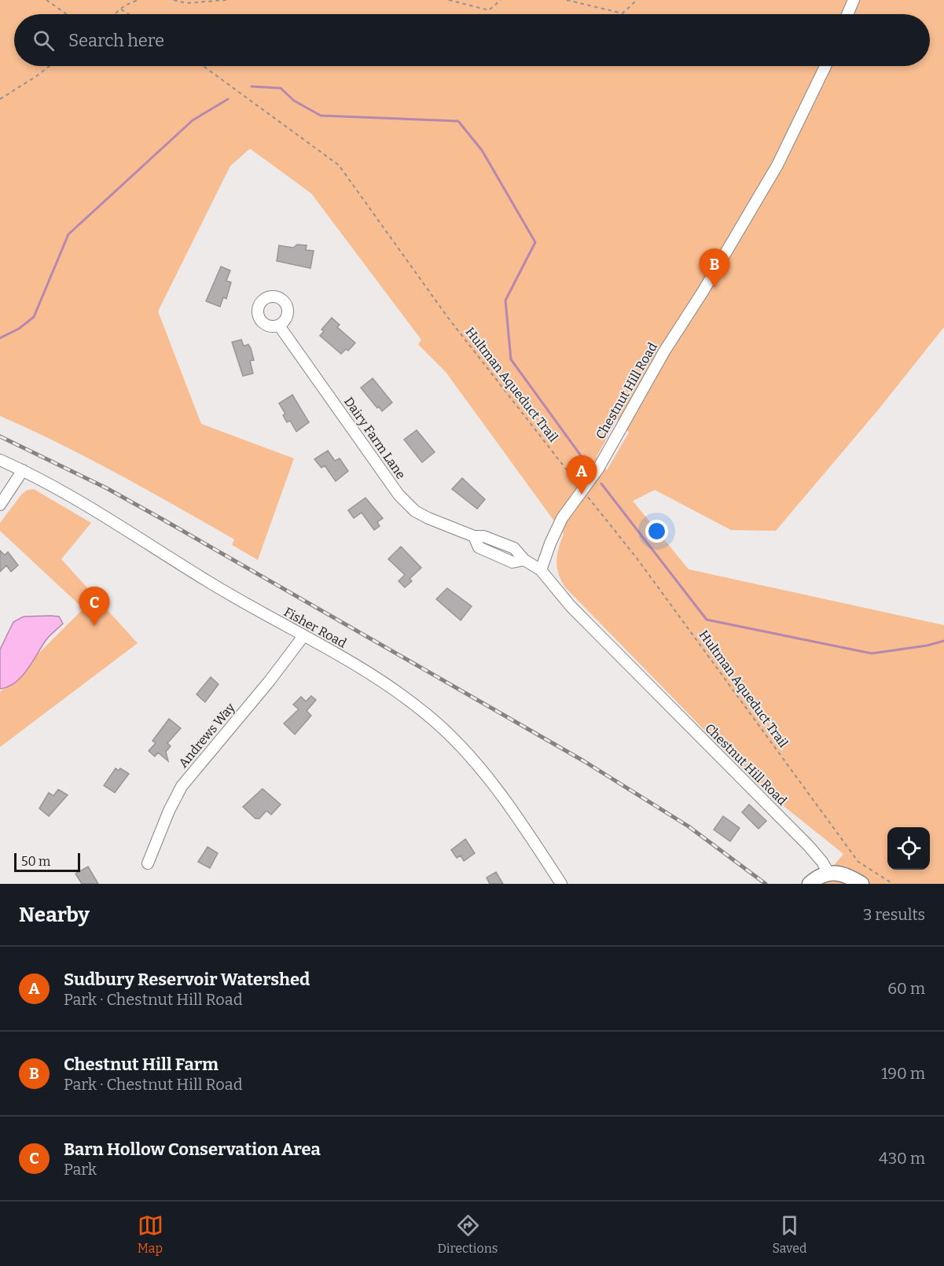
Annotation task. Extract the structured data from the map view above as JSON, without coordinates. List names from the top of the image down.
{
  "streets": {
    "street": [
      "Chestnut Hill Road",
      "Dairy Farm Lane",
      "Fisher Road",
      "Andrews Way"
    ],
    "path": ["Hultman Aqueduct Trail"]
  },
  "crossings": [
    ["Hultman Aqueduct Trail", "Chestnut Hill Road"],
    ["Chestnut Hill Road", "Dairy Farm Lane"],
    ["Fisher Road", "Andrews Way"]
  ],
  "scale_bar": "50 m",
  "page": {
    "search": "Search here",
    "pins": ["B", "A", "C"],
    "scale": "50 m",
    "heading": ["Nearby", "3 results"],
    "list": [
      {
        "mark": "A",
        "name": "Sudbury Reservoir Watershed",
        "note": "Park · Chestnut Hill Road",
        "value": "60 m"
      },
      {
        "mark": "B",
        "name": "Chestnut Hill Farm",
        "note": "Park · Chestnut Hill Road",
        "value": "190 m"
      },
      {
        "mark": "C",
        "name": "Barn Hollow Conservation Area",
        "note": "Park",
        "value": "430 m"
      }
    ],
    "nav": ["Map", "Directions", "Saved"]
  }
}
